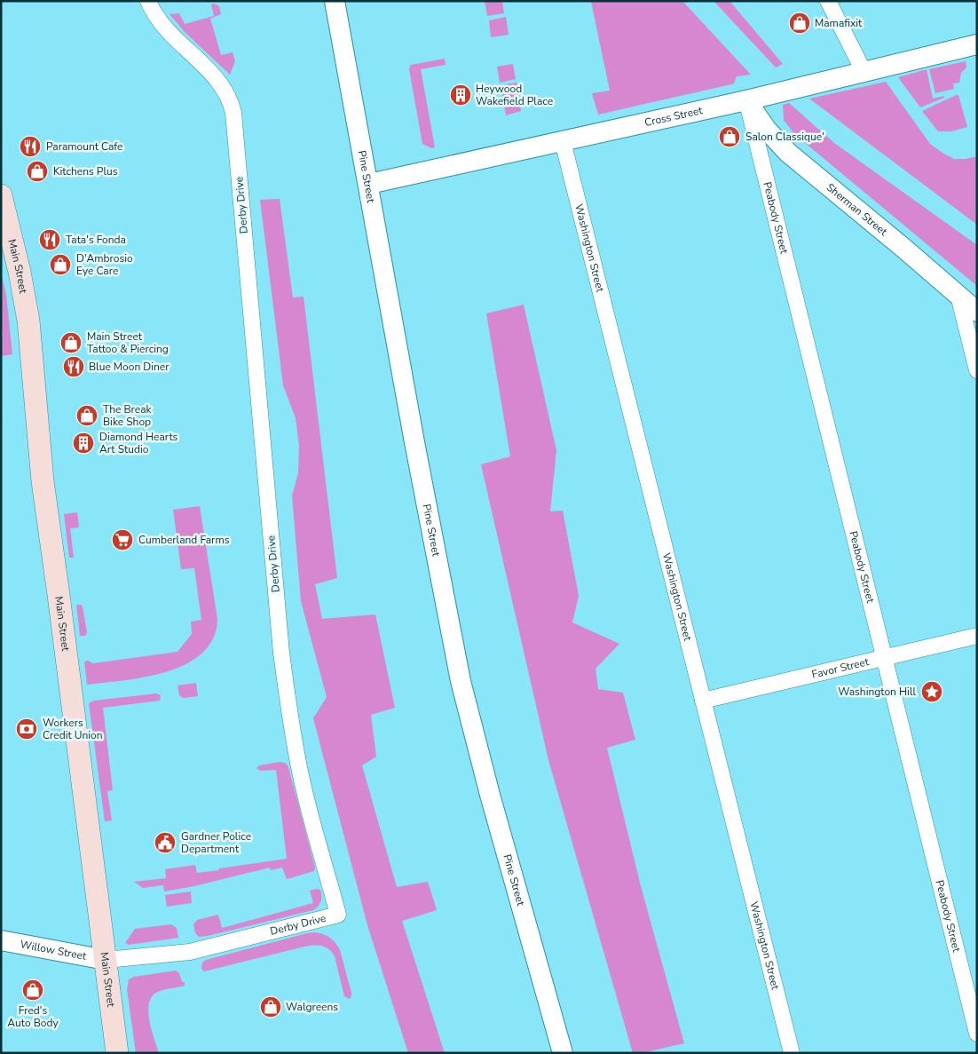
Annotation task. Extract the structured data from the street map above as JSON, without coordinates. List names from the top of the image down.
{
  "streets": {
    "main road": ["Main Street"],
    "street": [
      "Cross Street",
      "Pine Street",
      "Derby Drive",
      "Sherman Street",
      "Peabody Street",
      "Washington Street",
      "Favor Street",
      "Willow Street"
    ]
  },
  "crossings": [
    ["Cross Street", "Pine Street"],
    ["Cross Street", "Sherman Street"],
    ["Cross Street", "Peabody Street"],
    ["Cross Street", "Washington Street"],
    ["Derby Drive", "Main Street"],
    ["Derby Drive", "Willow Street"],
    ["Sherman Street", "Peabody Street"],
    ["Peabody Street", "Favor Street"],
    ["Washington Street", "Favor Street"],
    ["Main Street", "Willow Street"]
  ],
  "places": {
    "shop": [
      "Mamafixit",
      "Salon Classique'",
      "Kitchens Plus",
      "D'Ambrosio Eye Care",
      "Main Street Tattoo & Piercing",
      "The Break Bike Shop",
      "Fred's Auto Body",
      "Walgreens"
    ],
    "building": ["Heywood Wakefield Place", "Diamond Hearts Art Studio"],
    "restaurant": ["Paramount Cafe", "Tata's Fonda", "Blue Moon Diner"],
    "supermarket": ["Cumberland Farms"],
    "place": ["Washington Hill"],
    "bank": ["Workers Credit Union"],
    "public building": ["Gardner Police Department"]
  }
}
